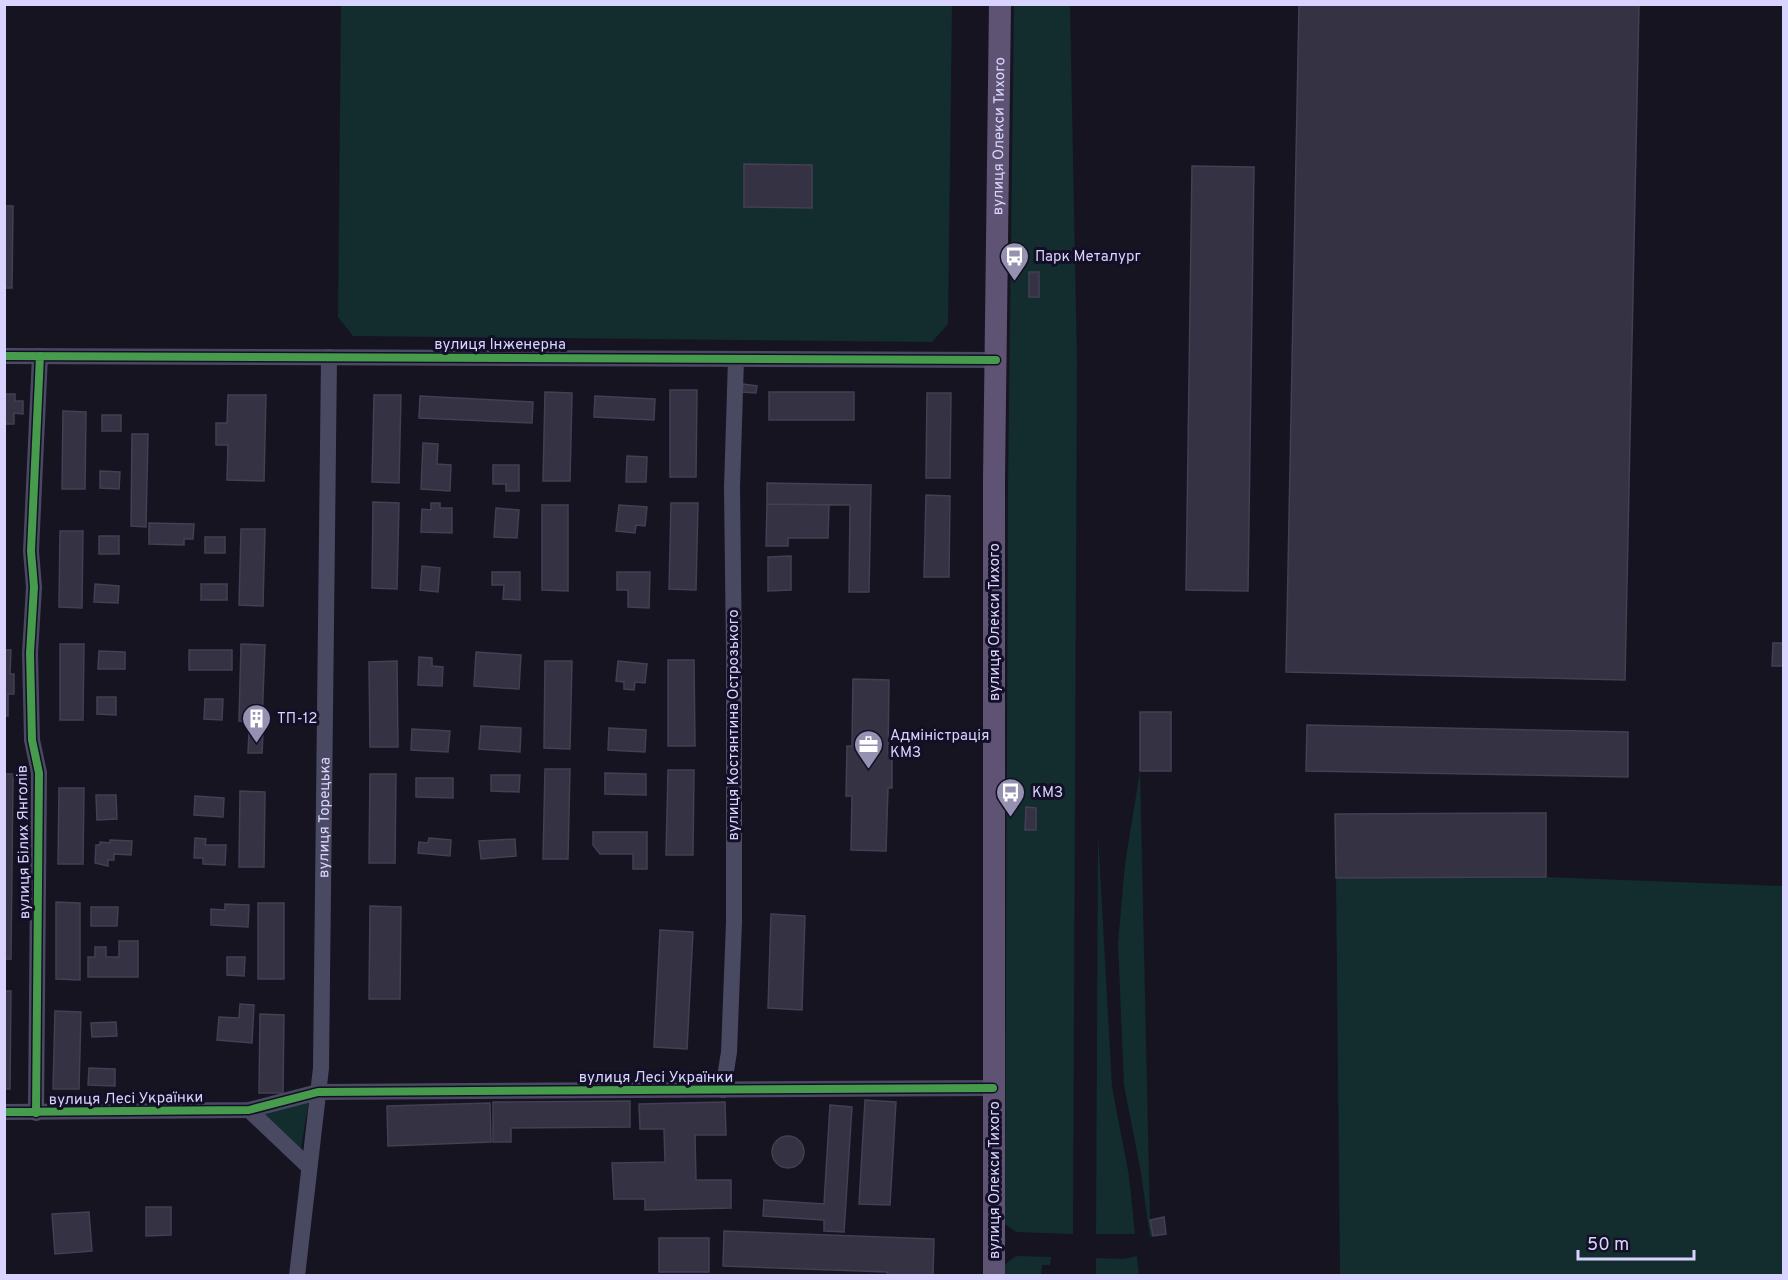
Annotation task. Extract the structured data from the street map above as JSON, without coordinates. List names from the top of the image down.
{
  "streets": {
    "main road": ["вулиця Олекси Тихого"],
    "street": [
      "вулиця Інженерна",
      "вулиця Костянтина Острозького",
      "вулиця Торецька",
      "вулиця Білих Янголів",
      "вулиця Лесі Українки"
    ]
  },
  "crossings": [
    ["вулиця Олекси Тихого", "вулиця Інженерна"],
    ["вулиця Олекси Тихого", "вулиця Лесі Українки"],
    ["вулиця Інженерна", "вулиця Костянтина Острозького"],
    ["вулиця Інженерна", "вулиця Торецька"],
    ["вулиця Інженерна", "вулиця Білих Янголів"],
    ["вулиця Костянтина Острозького", "вулиця Лесі Українки"],
    ["вулиця Торецька", "вулиця Лесі Українки"],
    ["вулиця Білих Янголів", "вулиця Лесі Українки"]
  ],
  "places": {
    "bus stop": ["Парк Металург", "КМЗ"],
    "building": ["ТП-12"],
    "office": ["Адміністрація КМЗ"]
  },
  "scale_bar": "50 m"
}
